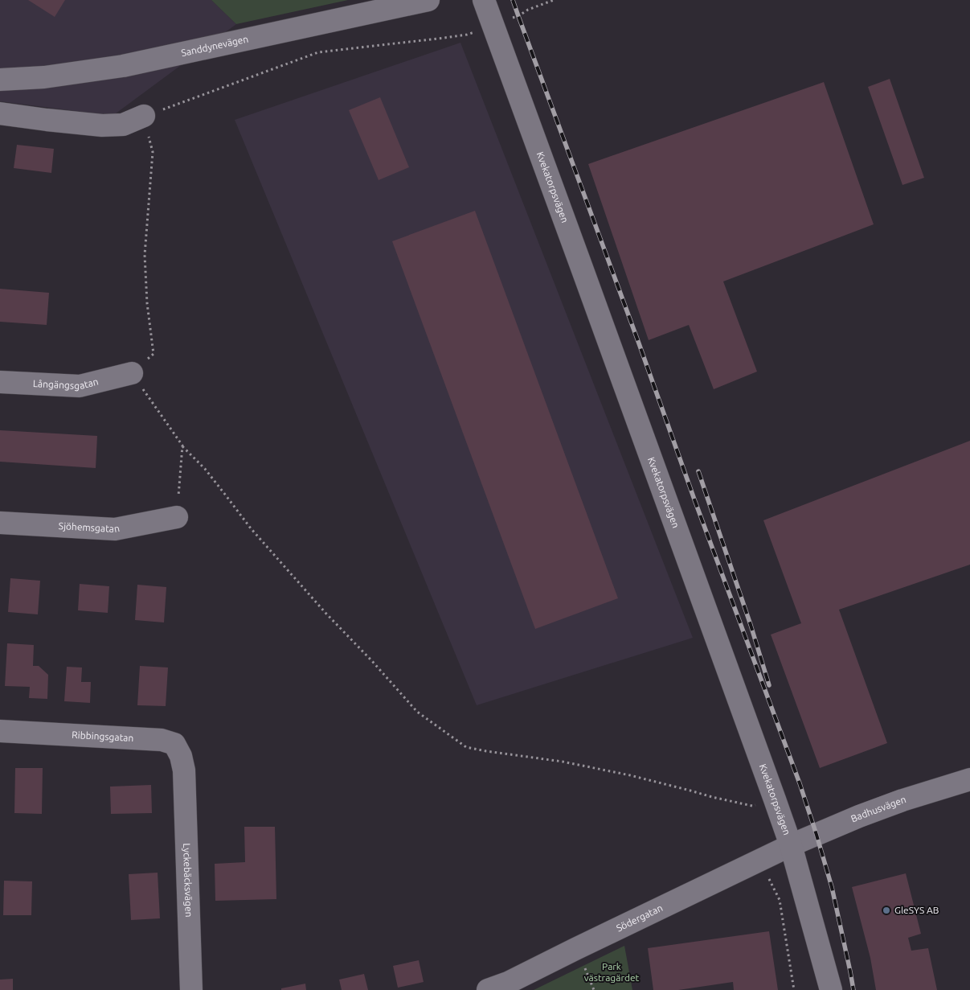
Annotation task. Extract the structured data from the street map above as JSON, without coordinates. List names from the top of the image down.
{
  "streets": {
    "street": [
      "Sanddynevägen",
      "Kvekatorpsvägen",
      "Långängsgatan",
      "Sjöhemsgatan",
      "Ribbingsgatan",
      "Badhusvägen",
      "Lyckebäcksvägen",
      "Södergatan"
    ]
  },
  "crossings": [
    ["Kvekatorpsvägen", "Badhusvägen"],
    ["Kvekatorpsvägen", "Södergatan"],
    ["Ribbingsgatan", "Lyckebäcksvägen"],
    ["Badhusvägen", "Södergatan"]
  ],
  "parks": ["Park västragärdet"],
  "places": ["GleSYS AB"]
}
